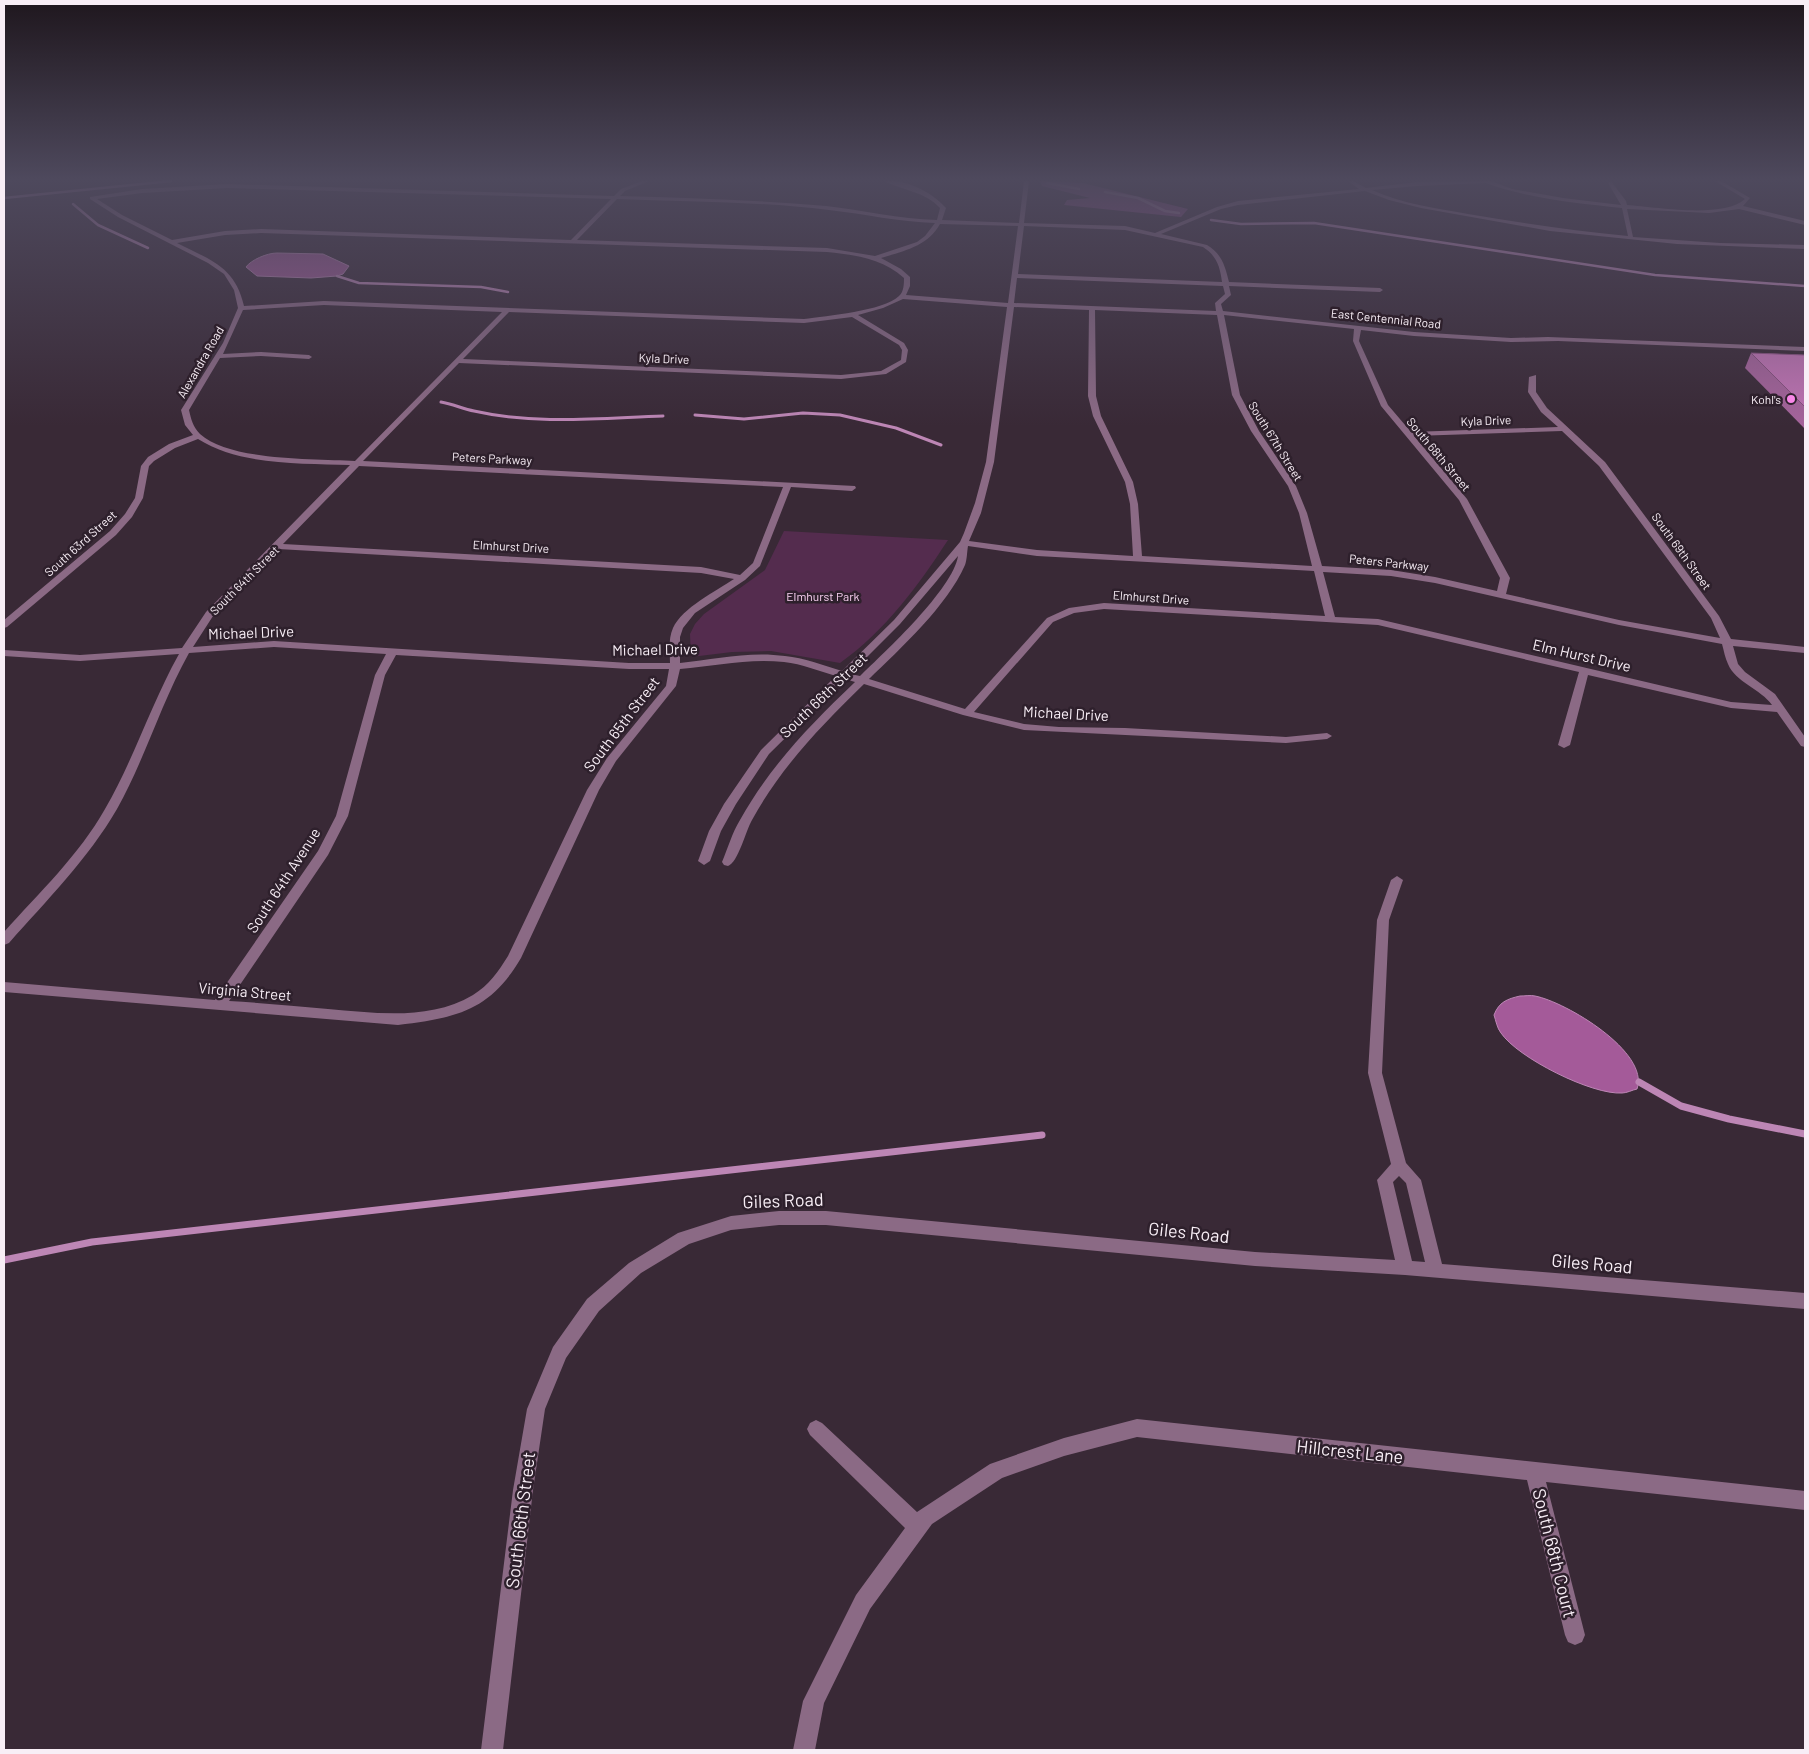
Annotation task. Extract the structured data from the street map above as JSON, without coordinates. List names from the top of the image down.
{
  "streets": {
    "street": [
      "East Centennial Road",
      "Kyla Drive",
      "Alexandra Road",
      "South 67th Street",
      "South 68th Street",
      "Peters Parkway",
      "South 63rd Street",
      "Elmhurst Drive",
      "South 69th Street",
      "South 64th Street",
      "Michael Drive",
      "Elm Hurst Drive",
      "South 66th Street",
      "South 65th Street",
      "South 64th Avenue",
      "Virginia Street",
      "Giles Road",
      "Hillcrest Lane",
      "South 68th Court"
    ]
  },
  "crossings": [
    ["East Centennial Road", "South 67th Street"],
    ["East Centennial Road", "South 68th Street"],
    ["East Centennial Road", "South 66th Street"],
    ["Kyla Drive", "South 68th Street"],
    ["Kyla Drive", "South 69th Street"],
    ["Kyla Drive", "South 64th Street"],
    ["Alexandra Road", "Peters Parkway"],
    ["Alexandra Road", "South 63rd Street"],
    ["South 67th Street", "Peters Parkway"],
    ["South 67th Street", "Elmhurst Drive"],
    ["South 68th Street", "Peters Parkway"],
    ["Peters Parkway", "South 63rd Street"],
    ["Peters Parkway", "South 69th Street"],
    ["Peters Parkway", "South 64th Street"],
    ["Peters Parkway", "South 66th Street"],
    ["Peters Parkway", "South 65th Street"],
    ["Elmhurst Drive", "South 64th Street"],
    ["Elmhurst Drive", "Michael Drive"],
    ["Elmhurst Drive", "Elm Hurst Drive"],
    ["Elmhurst Drive", "South 65th Street"],
    ["South 69th Street", "Elm Hurst Drive"],
    ["South 64th Street", "Michael Drive"],
    ["Michael Drive", "South 66th Street"],
    ["Michael Drive", "South 65th Street"],
    ["Michael Drive", "South 64th Avenue"],
    ["South 66th Street", "Giles Road"],
    ["South 65th Street", "Virginia Street"],
    ["South 64th Avenue", "Virginia Street"],
    ["Hillcrest Lane", "South 68th Court"]
  ],
  "parks": ["Elmhurst Park"],
  "places": ["Kohl's"]
}
